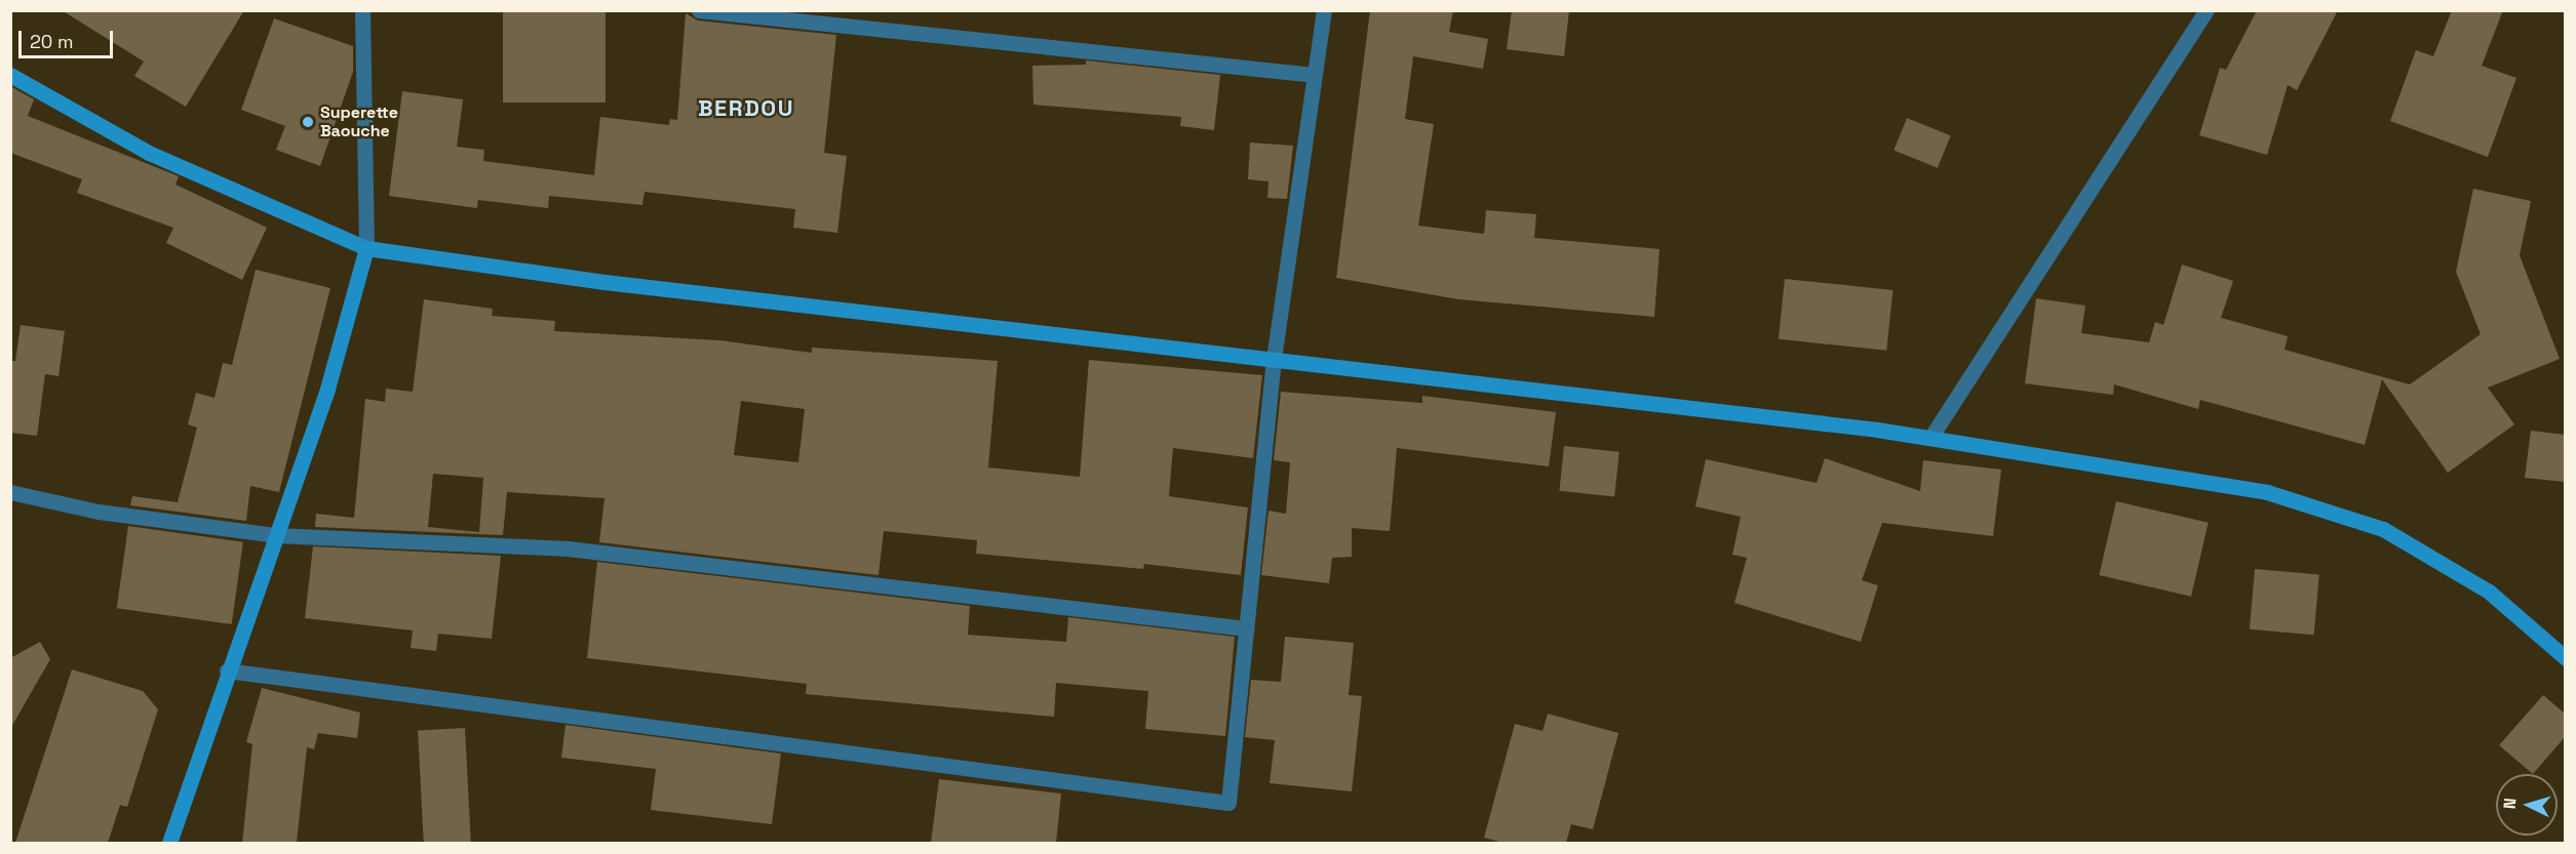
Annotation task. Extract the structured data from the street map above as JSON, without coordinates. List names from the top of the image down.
{
  "districts": ["BERDOU"],
  "places": ["Superette Baouche"],
  "scale_bar": "20 m",
  "north": "left"
}
